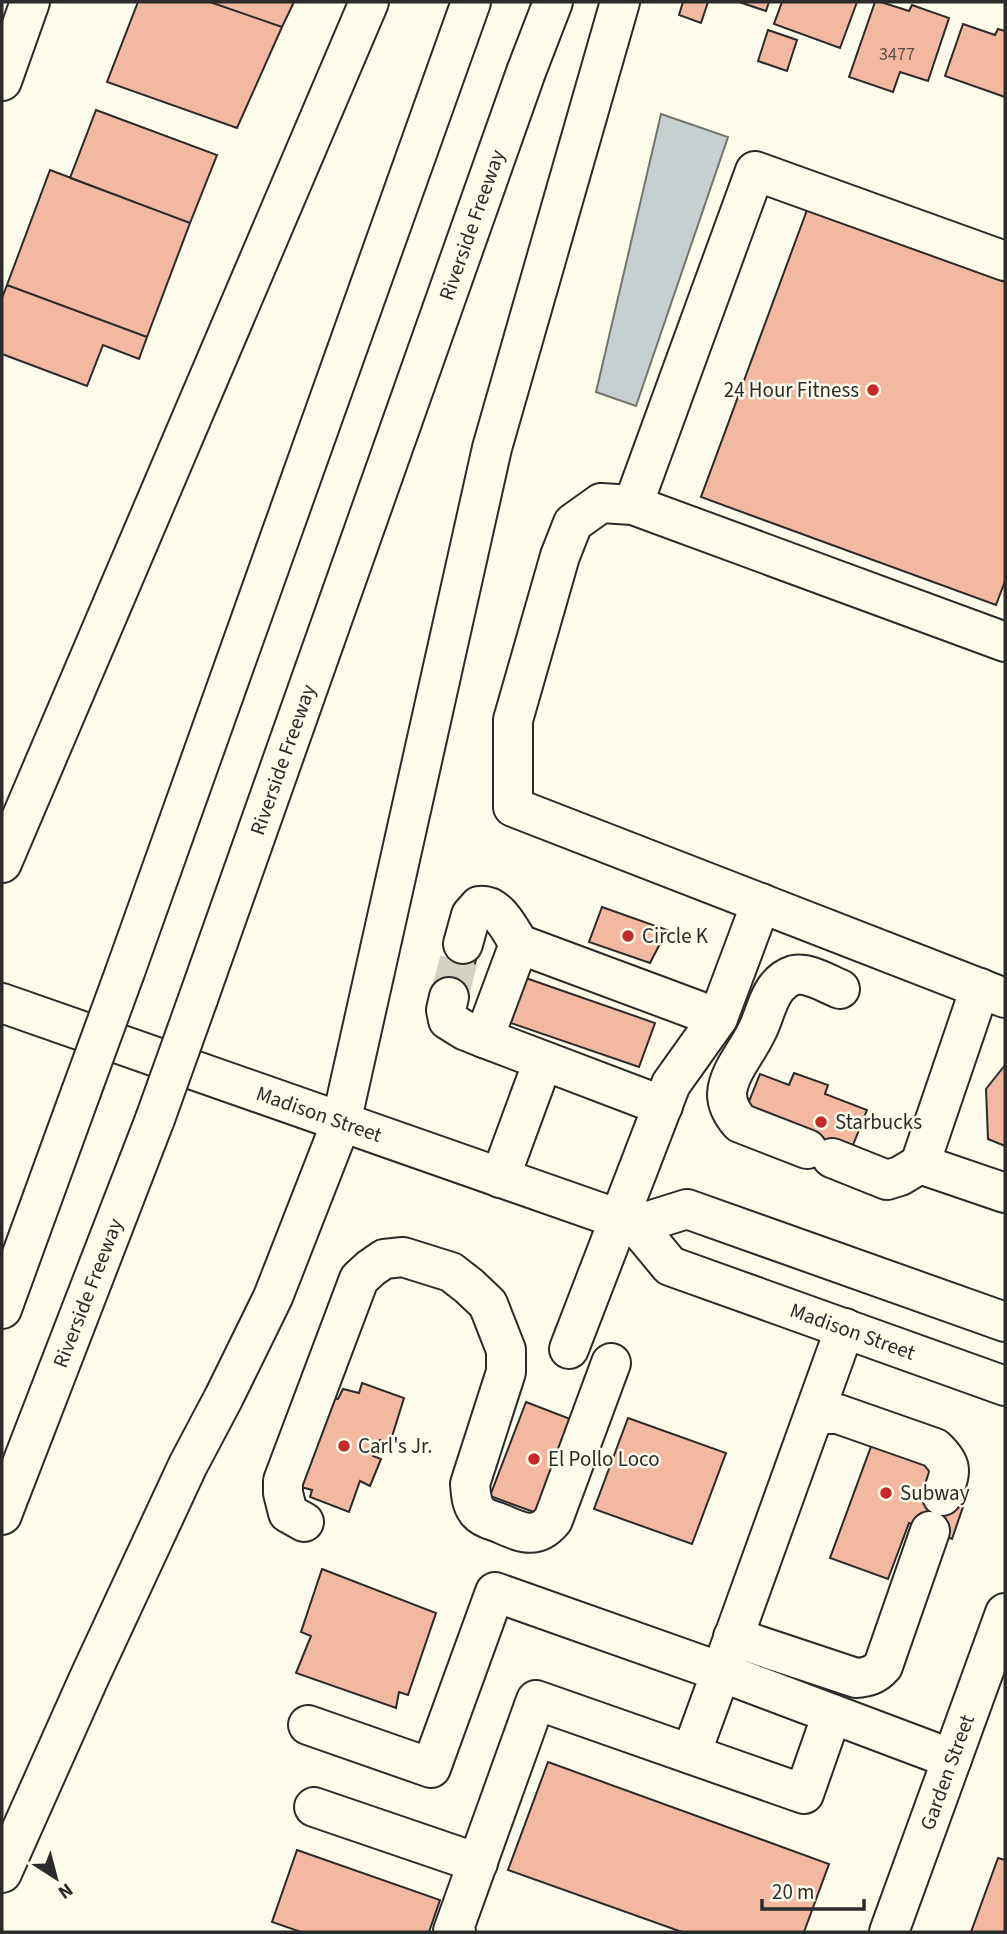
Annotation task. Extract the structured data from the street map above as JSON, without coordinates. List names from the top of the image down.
{
  "streets": {
    "main road": ["Riverside Freeway", "Madison Street", "Garden Street"]
  },
  "places": [
    "24 Hour Fitness",
    "Circle K",
    "Starbucks",
    "Carl's Jr.",
    "El Pollo Loco",
    "Subway"
  ],
  "house_numbers": ["3477"],
  "scale_bar": "20 m",
  "north": "bottom right"
}
